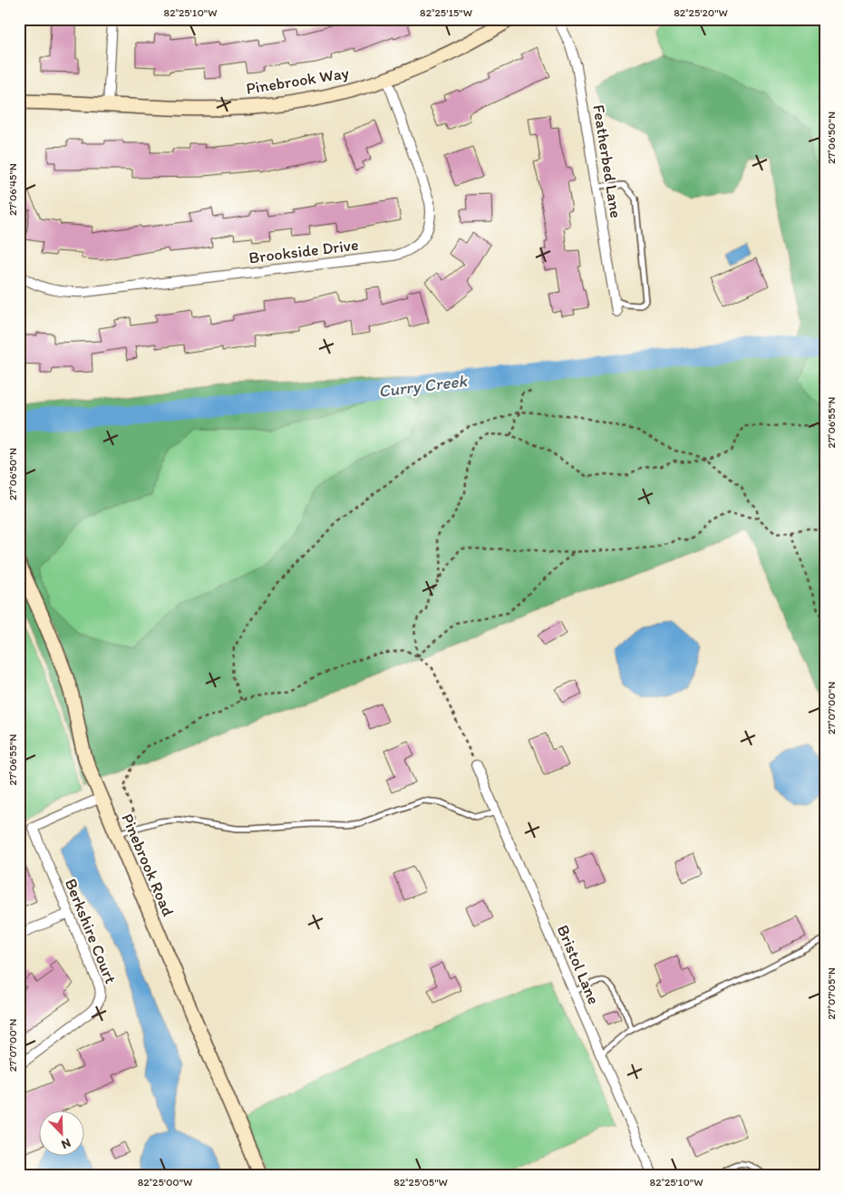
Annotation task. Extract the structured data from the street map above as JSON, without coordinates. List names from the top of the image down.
{
  "streets": {
    "street": [
      "Pinebrook Way",
      "Featherbed Lane",
      "Brookside Drive",
      "Pinebrook Road",
      "Berkshire Court",
      "Bristol Lane"
    ]
  },
  "crossings": [
    ["Pinebrook Way", "Brookside Drive"],
    ["Pinebrook Road", "Berkshire Court"]
  ],
  "water": ["Curry Creek"],
  "north": "bottom right",
  "coordinates": [
    "82°25'10\"W",
    "82°25'15\"W",
    "82°25'20\"W",
    "27°06'50\"N",
    "27°06'45\"N",
    "27°06'55\"N",
    "27°07'00\"N",
    "27°07'05\"N",
    "82°25'00\"W",
    "82°25'05\"W"
  ]
}
